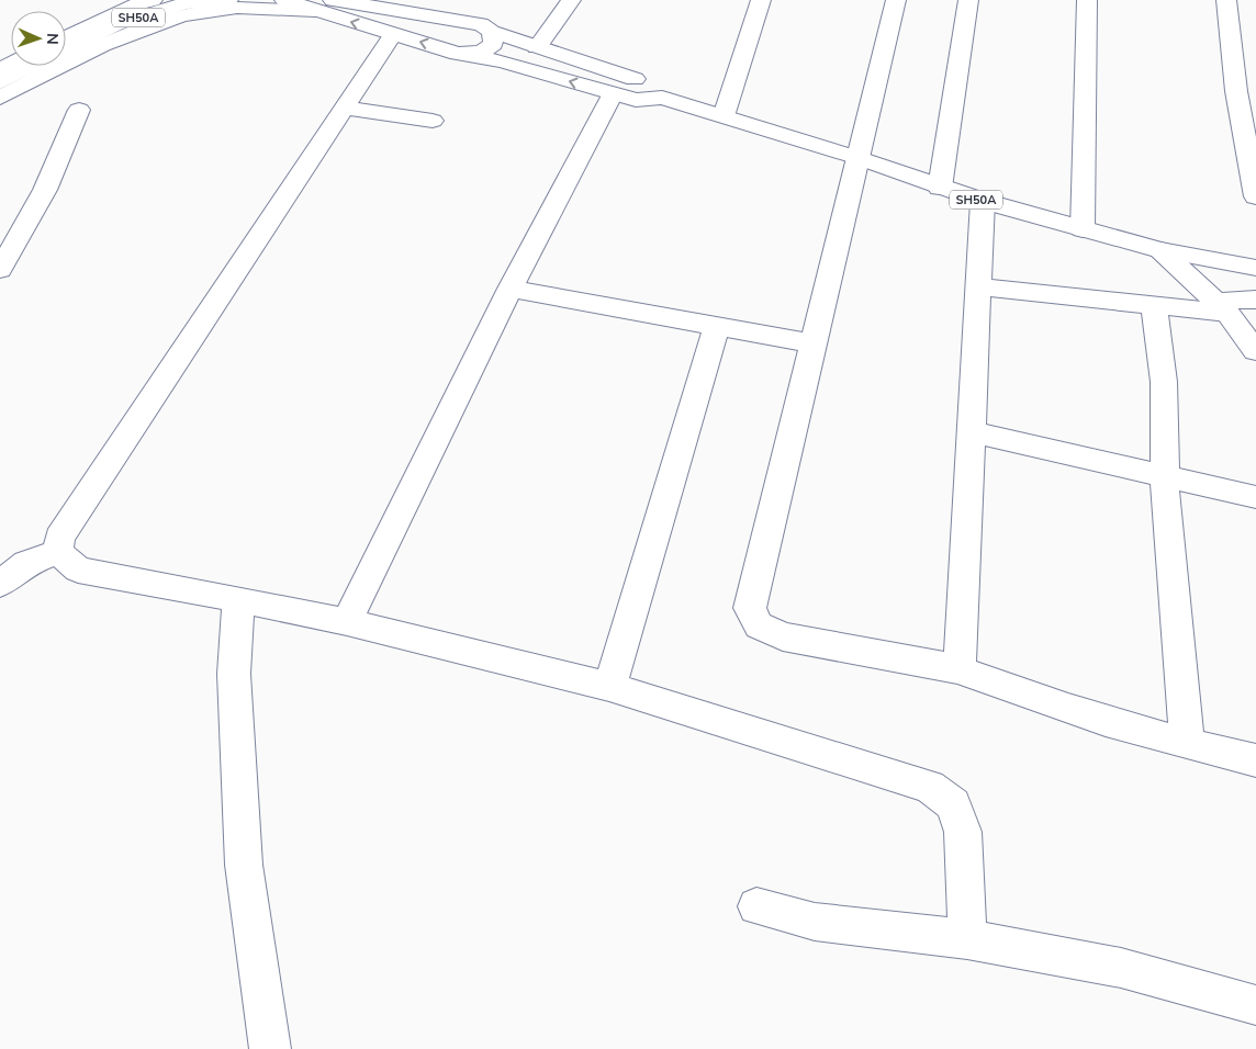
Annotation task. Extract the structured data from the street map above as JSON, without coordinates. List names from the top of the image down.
{
  "streets": {
    "street": ["SH50A"]
  },
  "north": "right"
}
